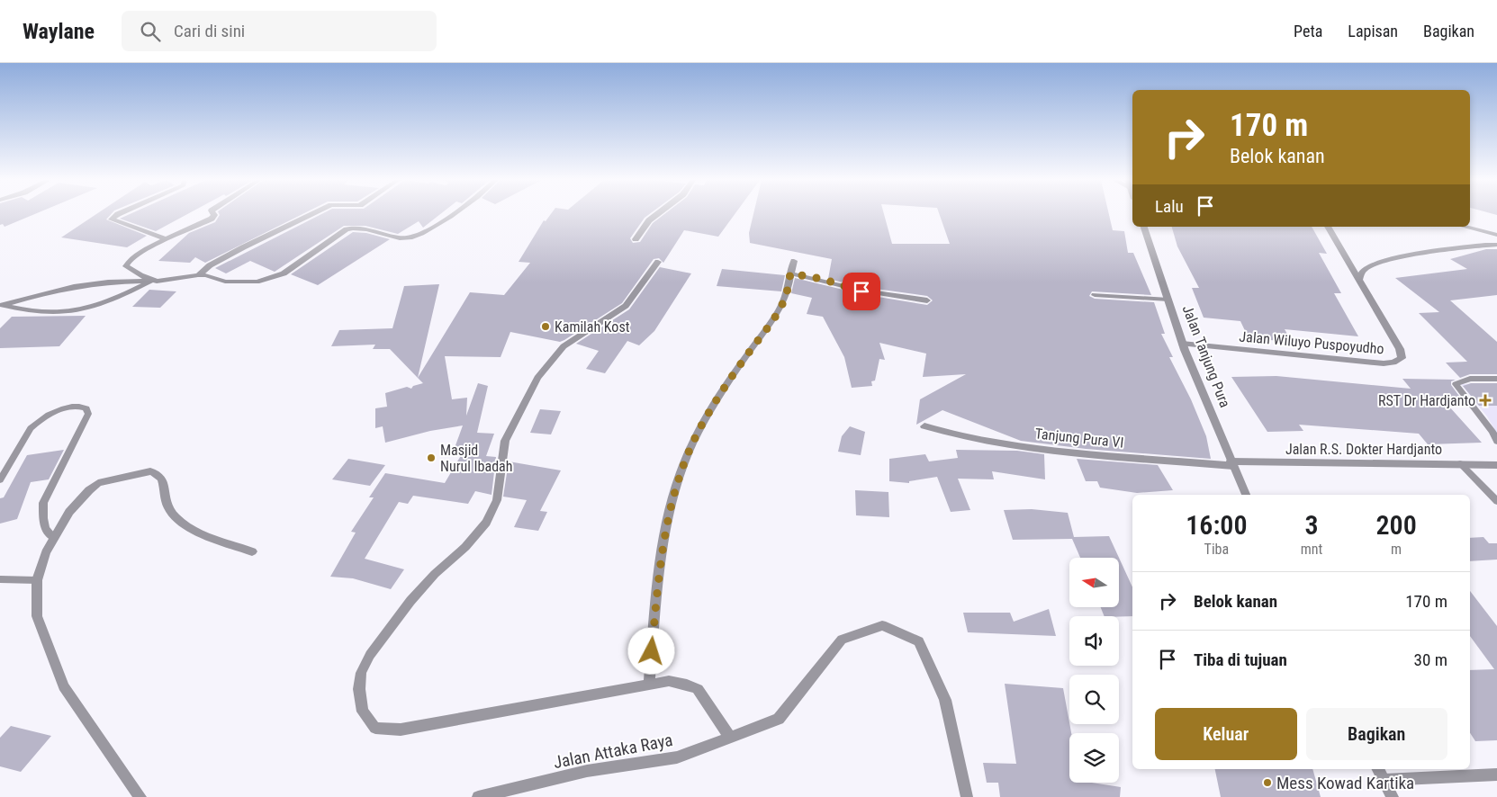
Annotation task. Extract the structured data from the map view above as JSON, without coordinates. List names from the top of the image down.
{
  "streets": {
    "street": [
      "Jalan Wiluyo Puspoyudho",
      "Jalan Tanjung Pura",
      "Tanjung Pura VI",
      "Jalan R.S. Dokter Hardjanto",
      "Jalan Attaka Raya"
    ]
  },
  "crossings": [
    ["Jalan Wiluyo Puspoyudho", "Jalan Tanjung Pura"],
    ["Jalan Tanjung Pura", "Tanjung Pura VI"],
    ["Jalan Tanjung Pura", "Jalan R.S. Dokter Hardjanto"],
    ["Tanjung Pura VI", "Jalan R.S. Dokter Hardjanto"]
  ],
  "places": {
    "other": ["Kamilah Kost", "Masjid Nurul Ibadah", "Mess Kowad Kartika"],
    "health": ["RST Dr Hardjanto"]
  },
  "north": "left",
  "page": {
    "header": "Waylane",
    "search": "Cari di sini",
    "nav": ["Peta", "Lapisan", "Bagikan"],
    "turn": ["170 m", "Belok kanan"],
    "then": "Lalu",
    "eta": [
      "16:00",
      "Tiba",
      "3",
      "mnt",
      "200",
      "m"
    ],
    "list": [
      {
        "name": "Belok kanan",
        "value": "170 m"
      },
      {
        "name": "Tiba di tujuan",
        "value": "30 m"
      }
    ],
    "buttons": ["Keluar", "Bagikan"]
  }
}
